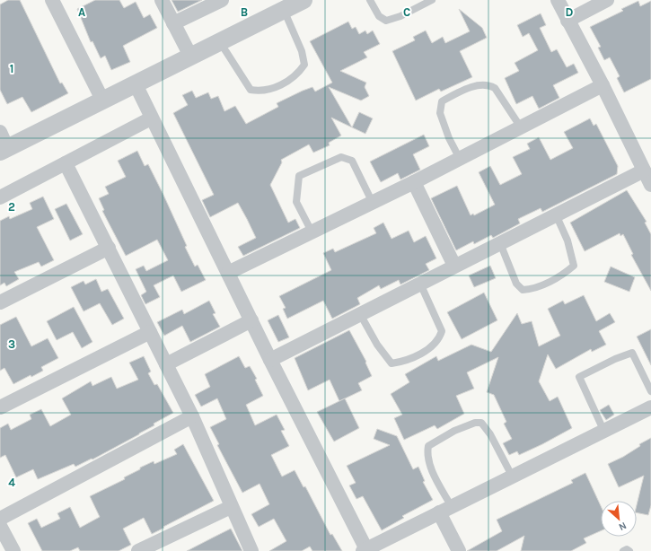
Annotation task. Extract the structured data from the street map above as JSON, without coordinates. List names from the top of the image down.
{
  "north": "bottom right",
  "grid": {
    "columns": [
      "A",
      "B",
      "C",
      "D"
    ],
    "rows": [
      "1",
      "2",
      "3",
      "4"
    ]
  }
}
